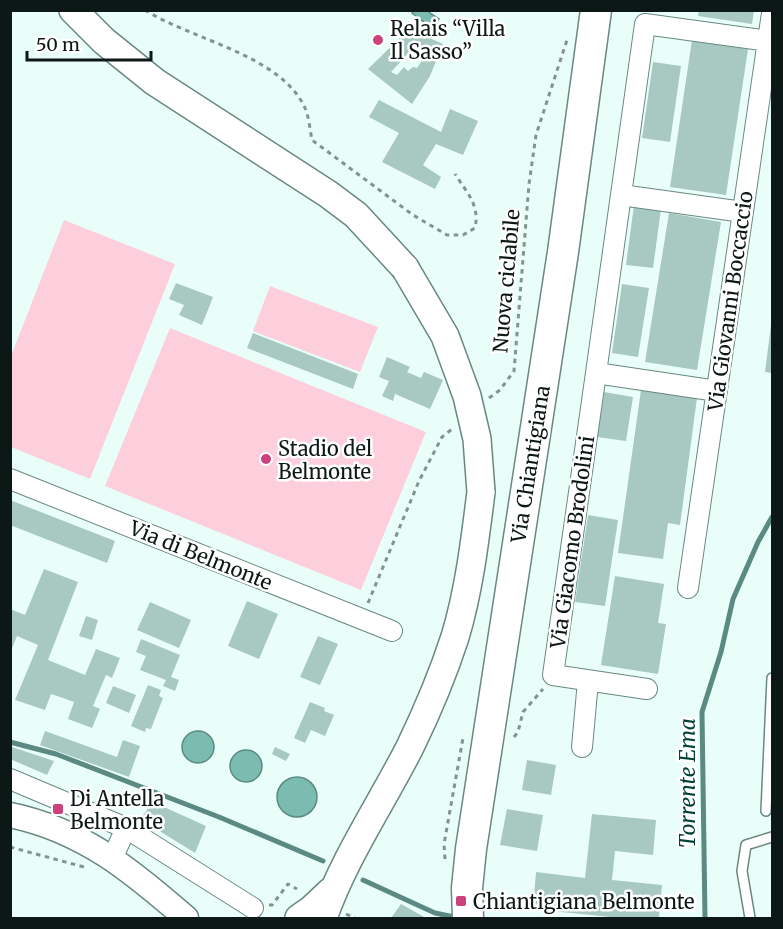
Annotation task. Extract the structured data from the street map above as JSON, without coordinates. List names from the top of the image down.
{
  "streets": {
    "main road": ["Via Chiantigiana"],
    "street": ["Via Giovanni Boccaccio", "Via Giacomo Brodolini", "Via di Belmonte"],
    "path": ["Nuova ciclabile"]
  },
  "crossings": [
    ["Via Giovanni Boccaccio", "Via Giacomo Brodolini"]
  ],
  "water": ["Torrente Ema"],
  "places": {
    "other": ["Relais “Villa Il Sasso”", "Stadio del Belmonte"],
    "transit": ["Di Antella Belmonte", "Chiantigiana Belmonte"]
  },
  "scale_bar": "50 m"
}
